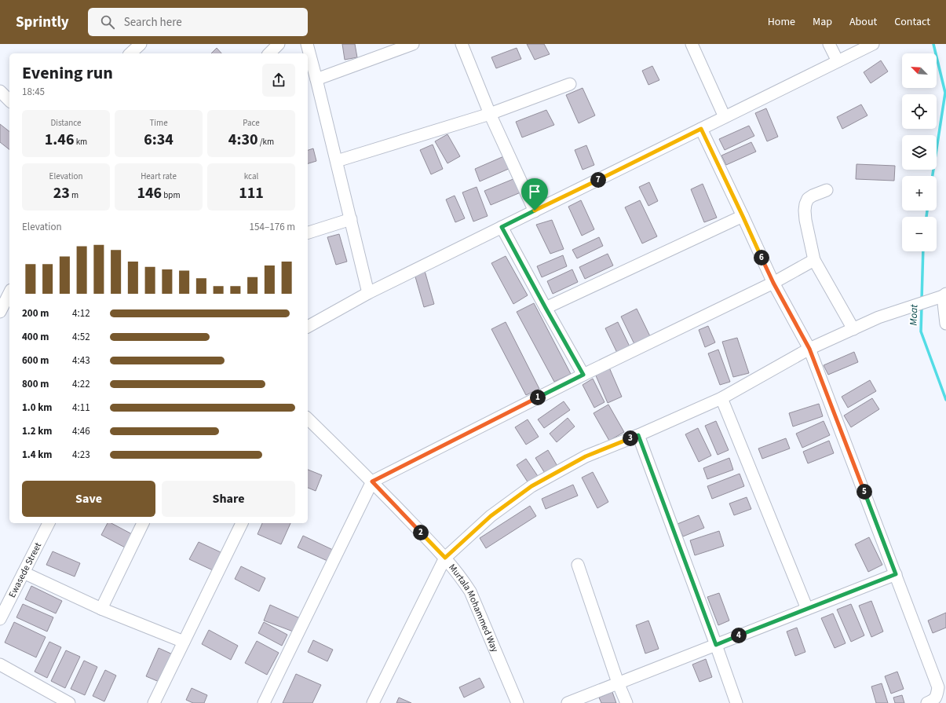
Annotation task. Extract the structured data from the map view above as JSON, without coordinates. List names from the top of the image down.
{
  "streets": {
    "street": ["Ewasede Street", "Murtala Mohammed Way"]
  },
  "water": ["Moat"],
  "north": "top left",
  "page": {
    "header": "Sprintly",
    "search": "Search here",
    "nav": [
      "Home",
      "Map",
      "About",
      "Contact"
    ],
    "map_buttons": ["+", "−"],
    "heading": ["Evening run", "18:45"],
    "stats": [
      ["Distance", "1.46 km"],
      ["Time", "6:34"],
      ["Pace", "4:30 /km"],
      ["Elevation", "23 m"],
      ["Heart rate", "146 bpm"],
      ["kcal", "111"]
    ],
    "pins": [
      "7",
      "6",
      "1",
      "3",
      "5",
      "2",
      "4"
    ],
    "chart": ["Elevation", "154–176 m"],
    "list": [
      {
        "name": "200 m",
        "note": "4:12"
      },
      {
        "name": "400 m",
        "note": "4:52"
      },
      {
        "name": "600 m",
        "note": "4:43"
      },
      {
        "name": "800 m",
        "note": "4:22"
      },
      {
        "name": "1.0 km",
        "note": "4:11"
      },
      {
        "name": "1.2 km",
        "note": "4:46"
      },
      {
        "name": "1.4 km",
        "note": "4:23"
      }
    ],
    "buttons": ["Save", "Share"]
  }
}
